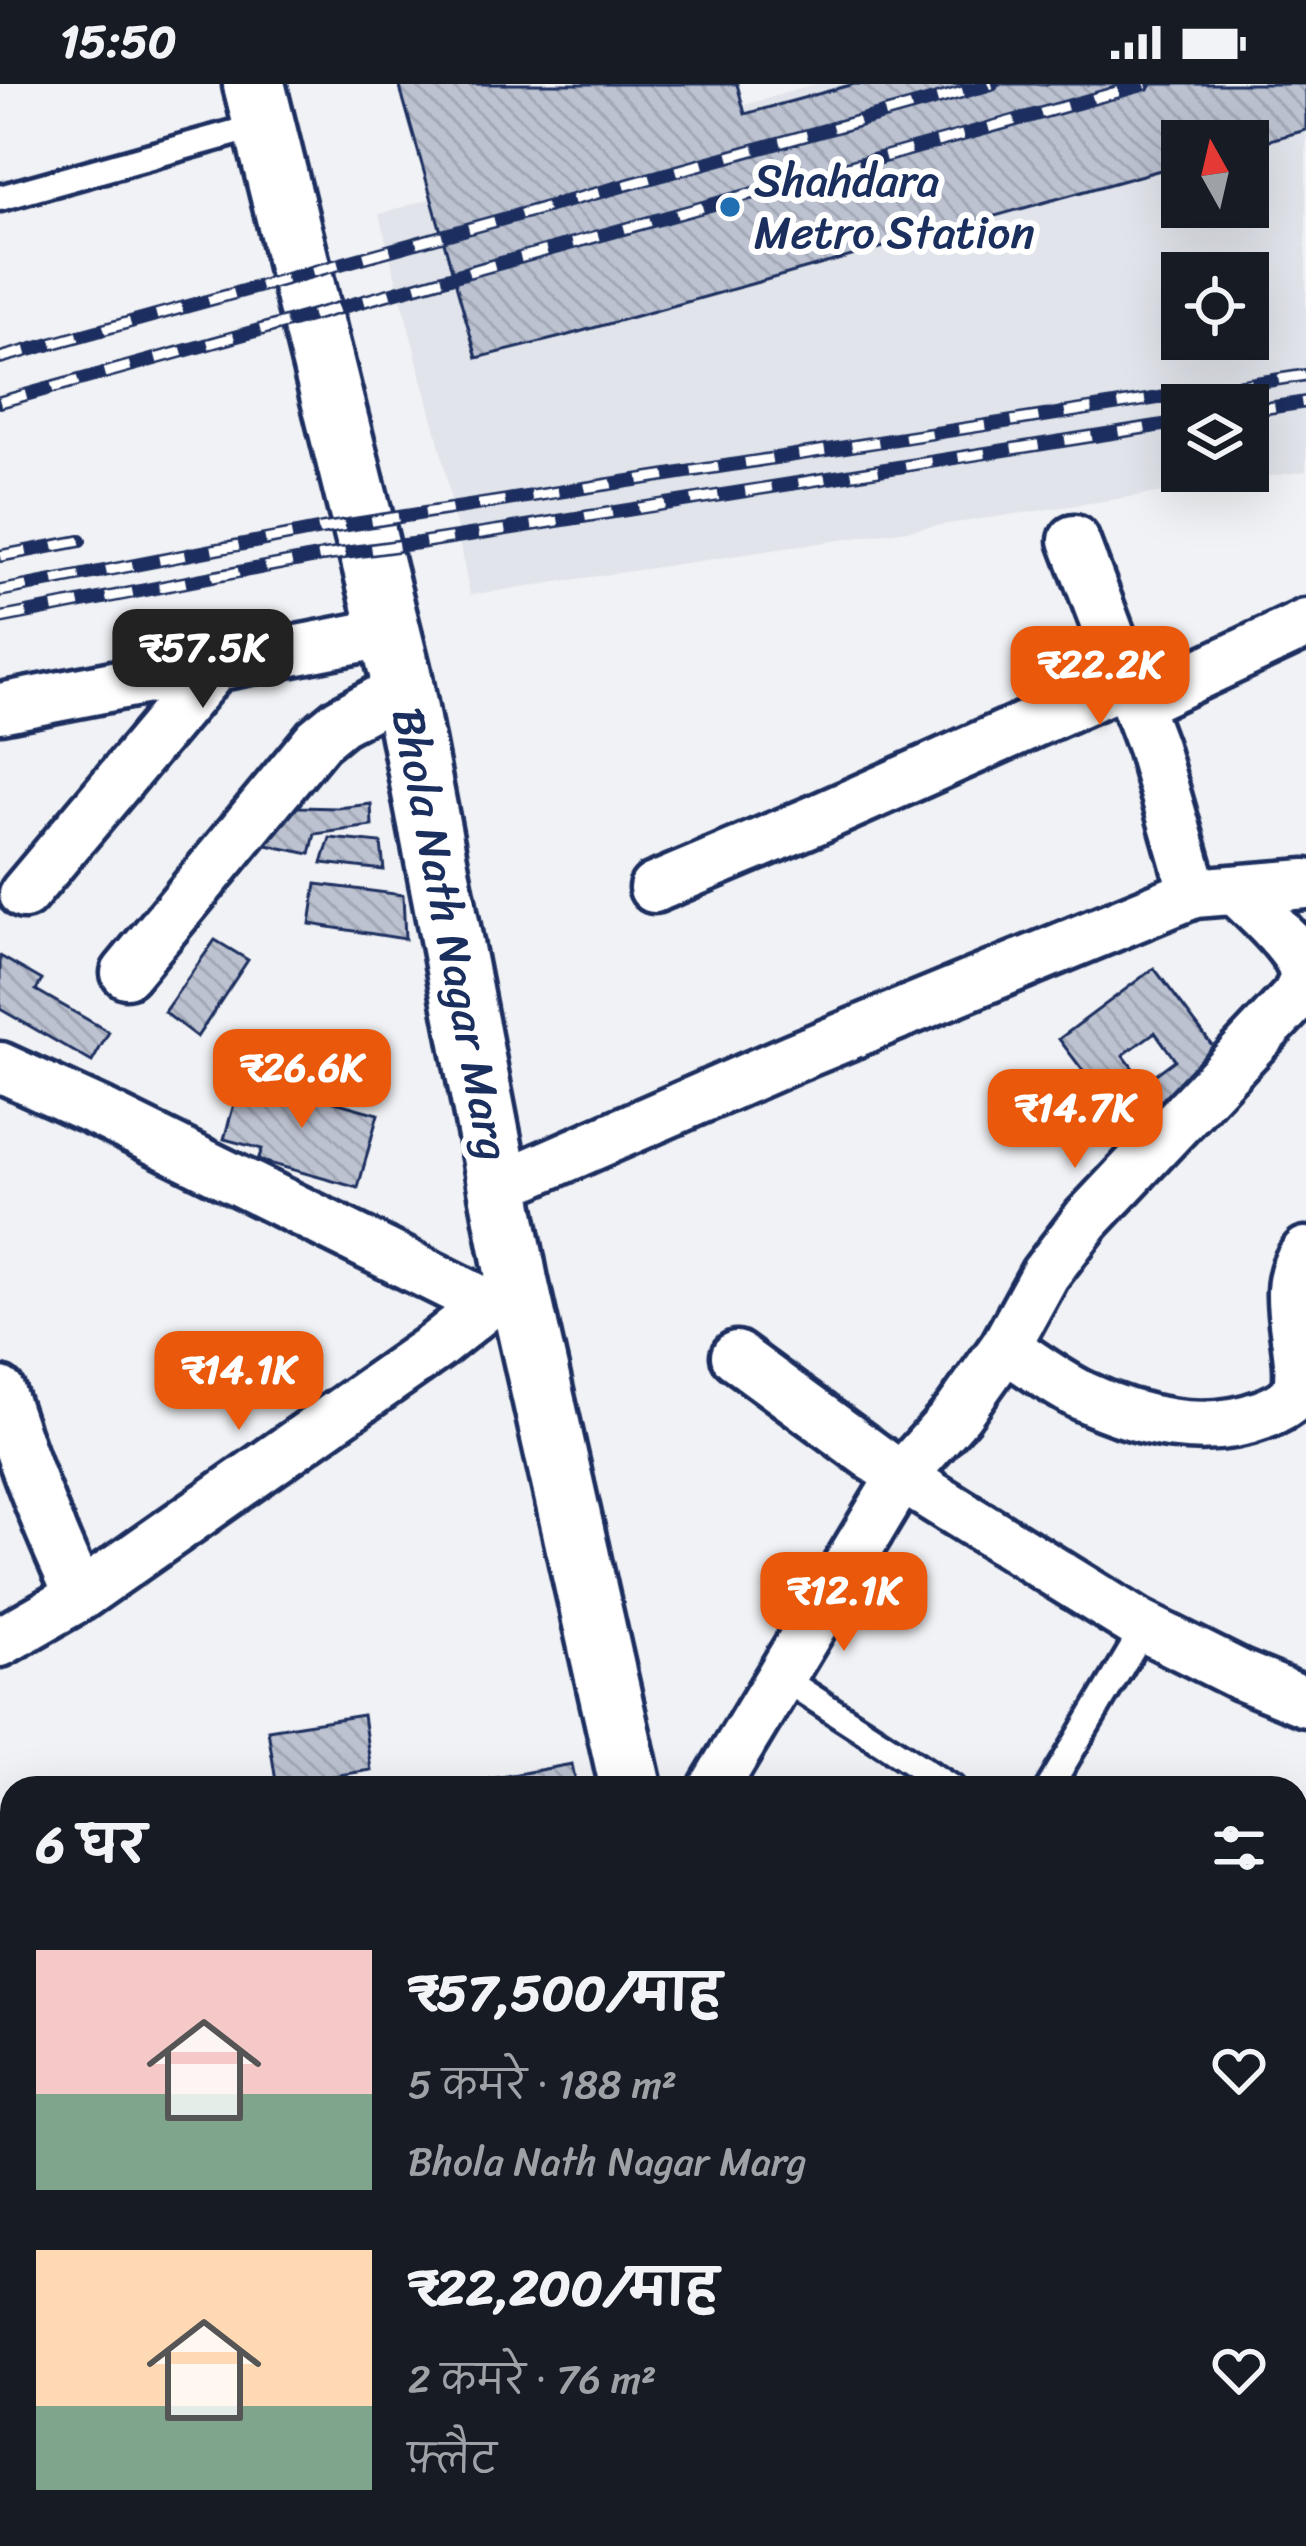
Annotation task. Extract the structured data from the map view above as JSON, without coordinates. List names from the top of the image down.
{
  "streets": {
    "street": ["Bhola Nath Nagar Marg"]
  },
  "places": ["Shahdara Metro Station"],
  "north": "top",
  "page": {
    "status": "15:50",
    "price": [
      "₹57.5K",
      "₹22.2K",
      "₹26.6K",
      "₹14.7K",
      "₹14.1K",
      "₹12.1K"
    ],
    "heading": "6 घर",
    "list": [
      {
        "name": "₹57,500/माह",
        "note": "5 कमरे · 188 m² · Bhola Nath Nagar Marg"
      },
      {
        "name": "₹22,200/माह",
        "note": "2 कमरे · 76 m² · फ़्लैट"
      }
    ]
  }
}
